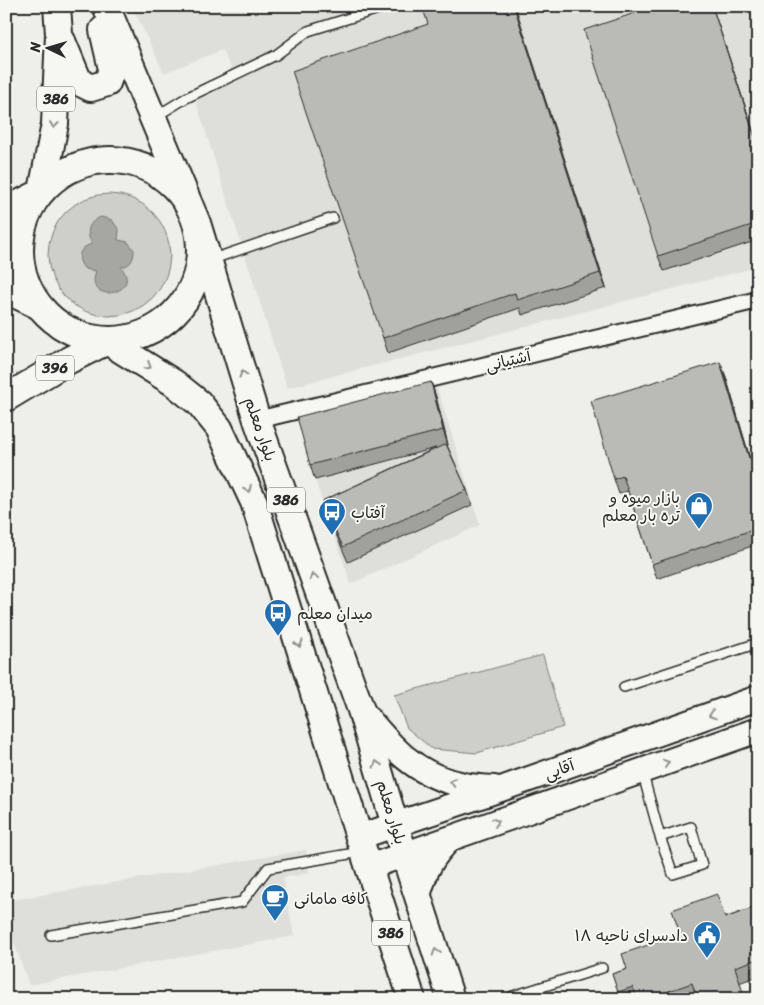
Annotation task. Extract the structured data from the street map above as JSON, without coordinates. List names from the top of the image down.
{
  "streets": {
    "main road": [
      "386",
      "396",
      "بلوار معلم",
      "آقایی"
    ],
    "street": ["آشتیانی"]
  },
  "crossings": [
    ["آشتیانی", "بلوار معلم"],
    ["396", "بلوار معلم"],
    ["بلوار معلم", "آقایی"]
  ],
  "places": {
    "shop": ["بازار میوه و تره بار معلم"],
    "bus stop": ["آفتاب", "میدان معلم"],
    "cafe": ["کافه مامانی"],
    "public building": ["دادسرای ناحیه ۱۸"]
  },
  "north": "left"
}
